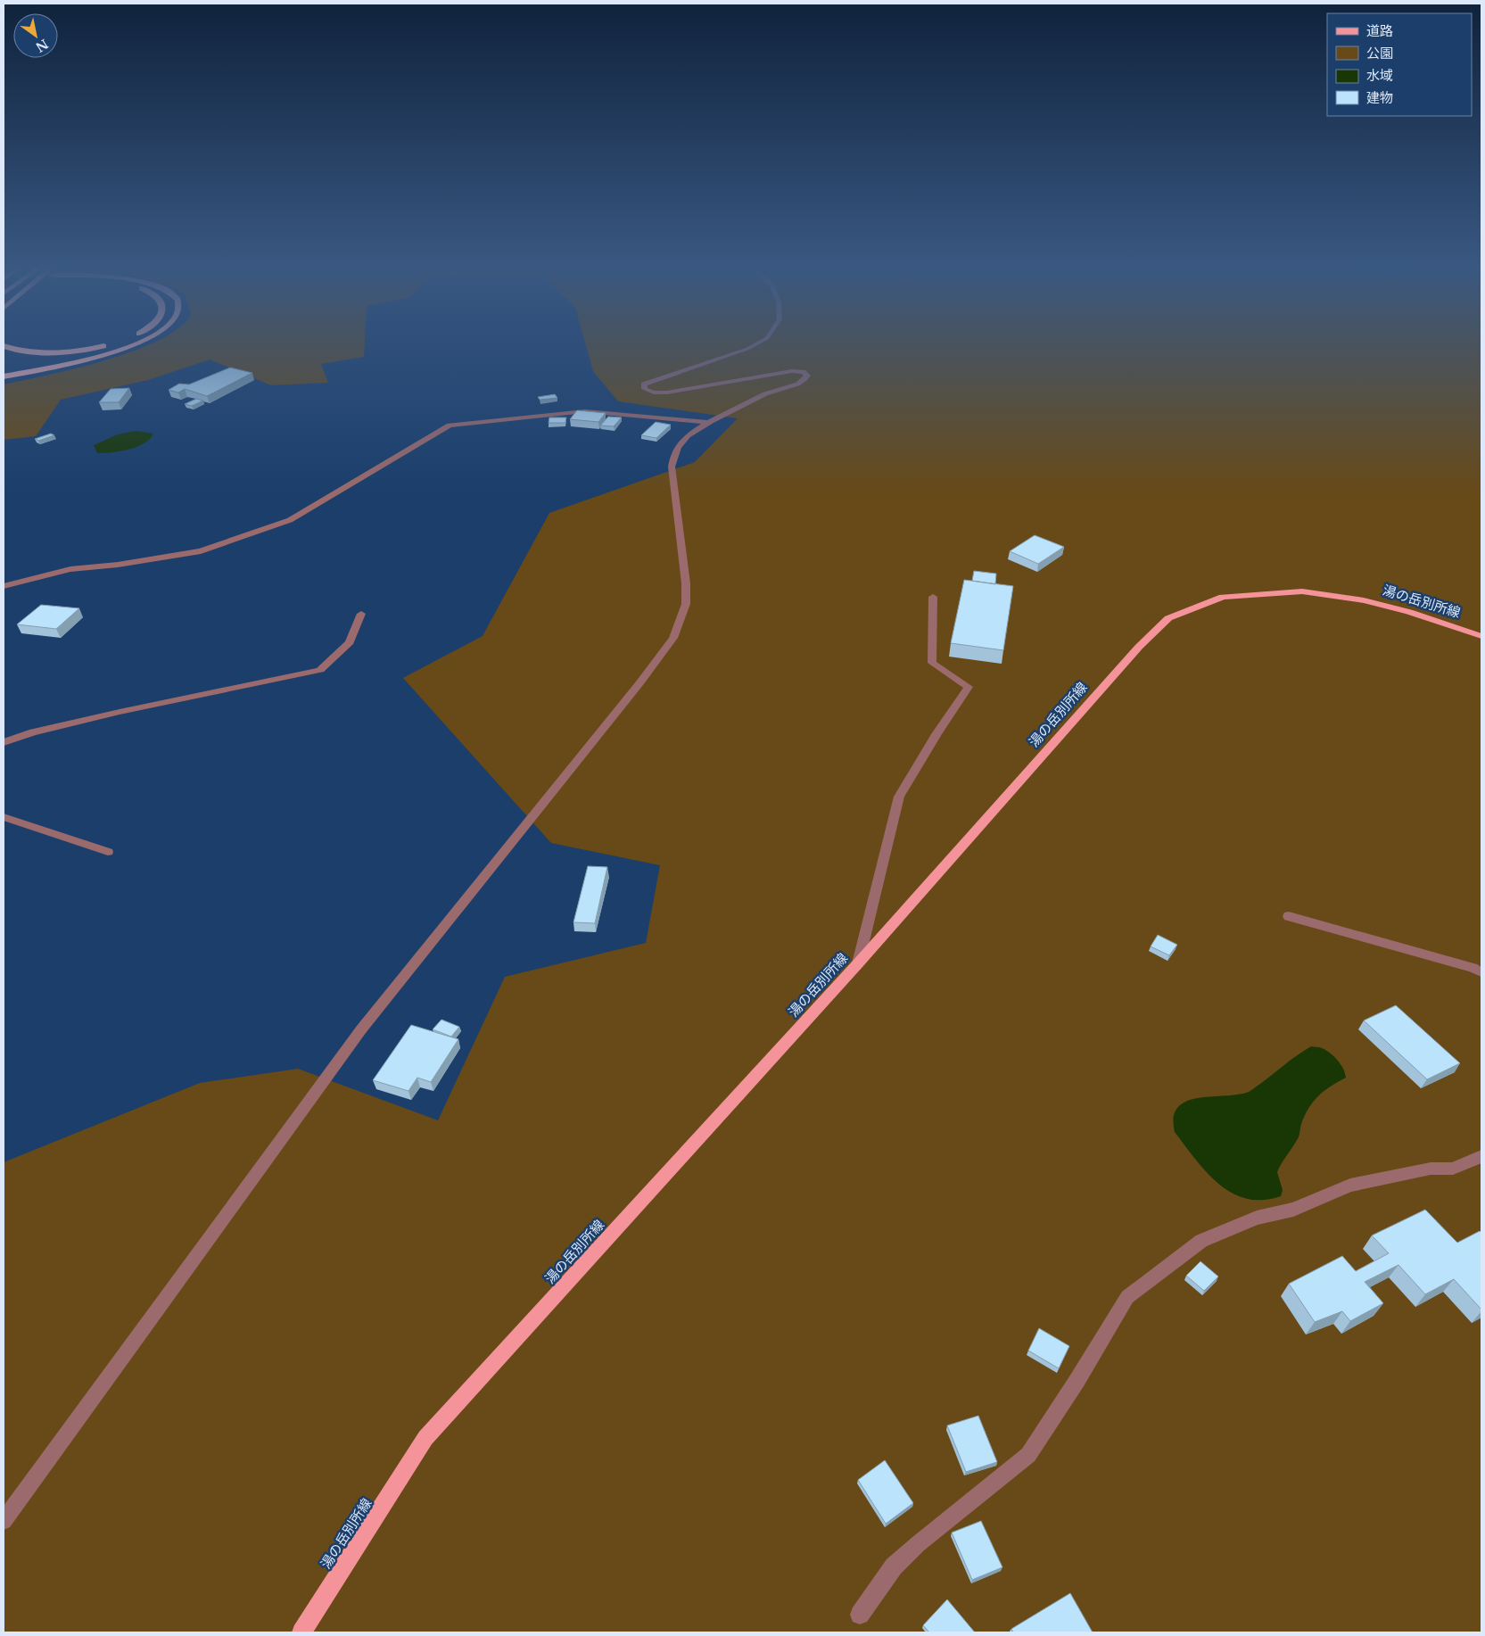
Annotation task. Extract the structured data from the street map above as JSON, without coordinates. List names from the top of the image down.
{
  "streets": {
    "main road": ["湯の岳別所線"]
  },
  "legend": [
    "道路",
    "公園",
    "水域",
    "建物"
  ],
  "north": "bottom right"
}
